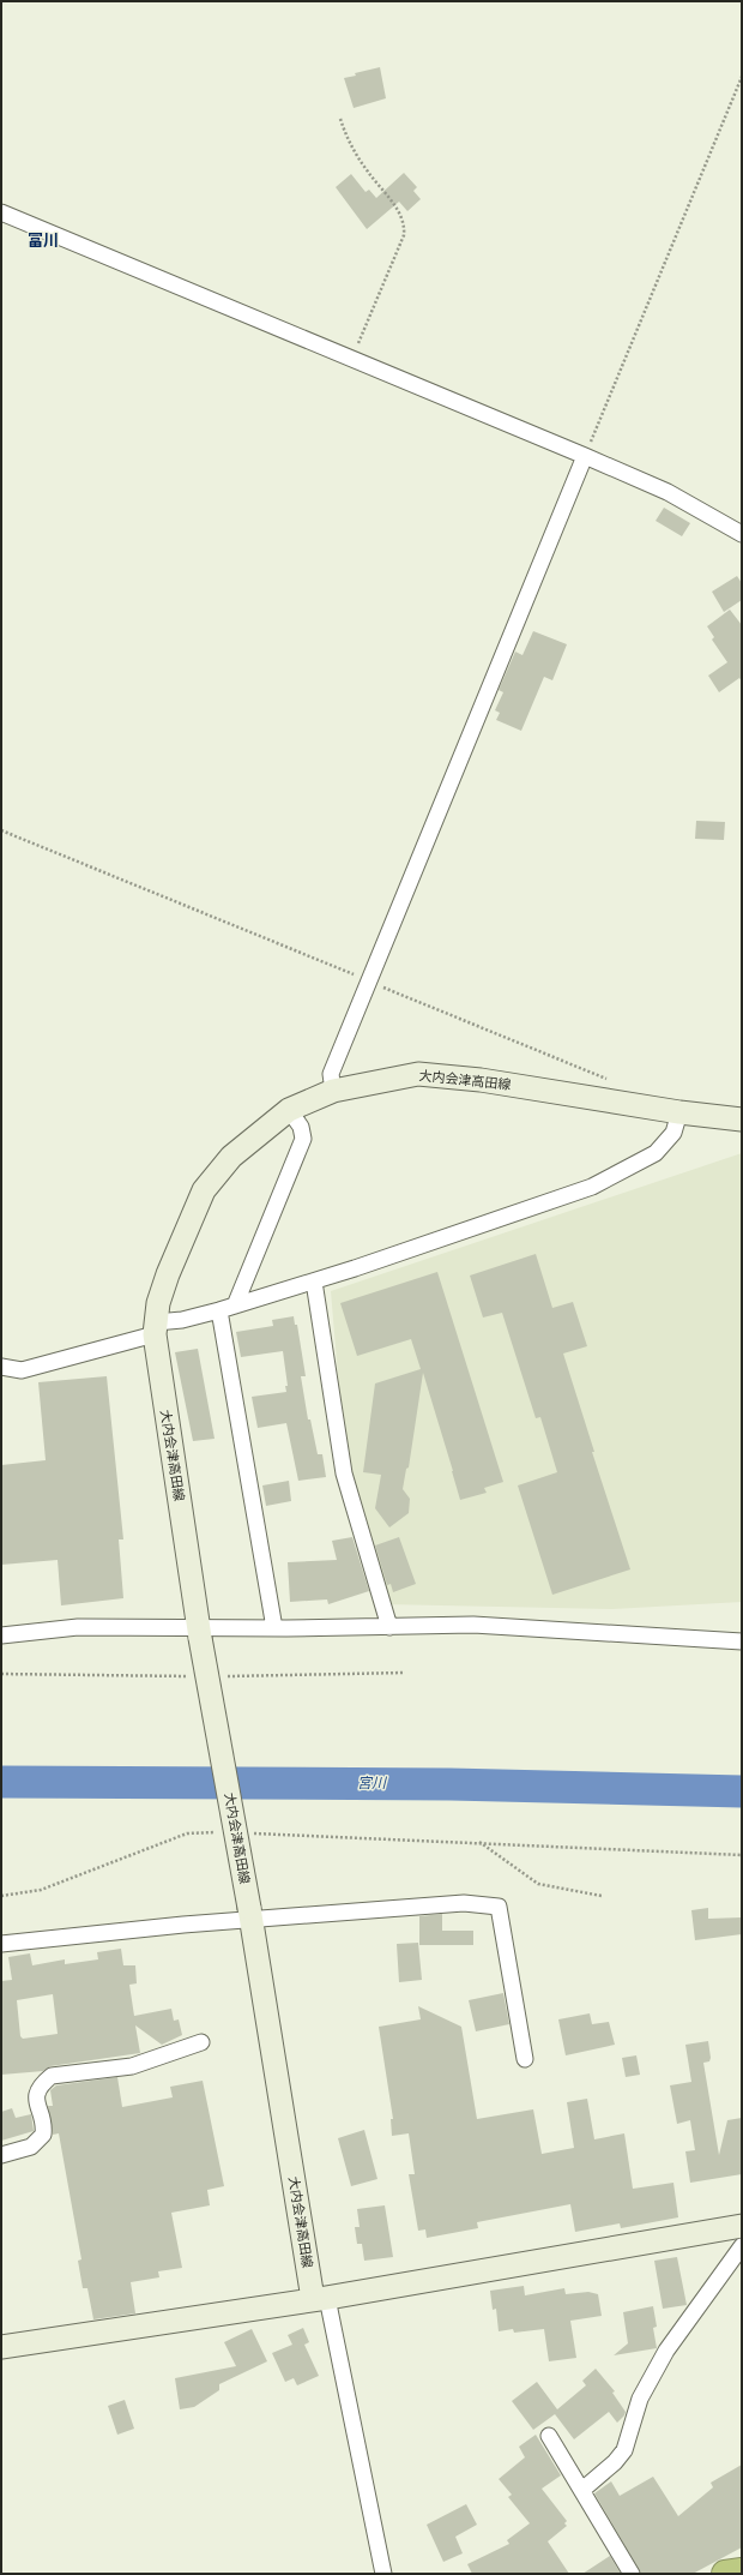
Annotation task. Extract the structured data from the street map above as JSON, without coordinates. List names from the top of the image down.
{
  "streets": {
    "main road": ["大内会津高田線"]
  },
  "districts": ["冨川"],
  "water": ["宮川"]
}
